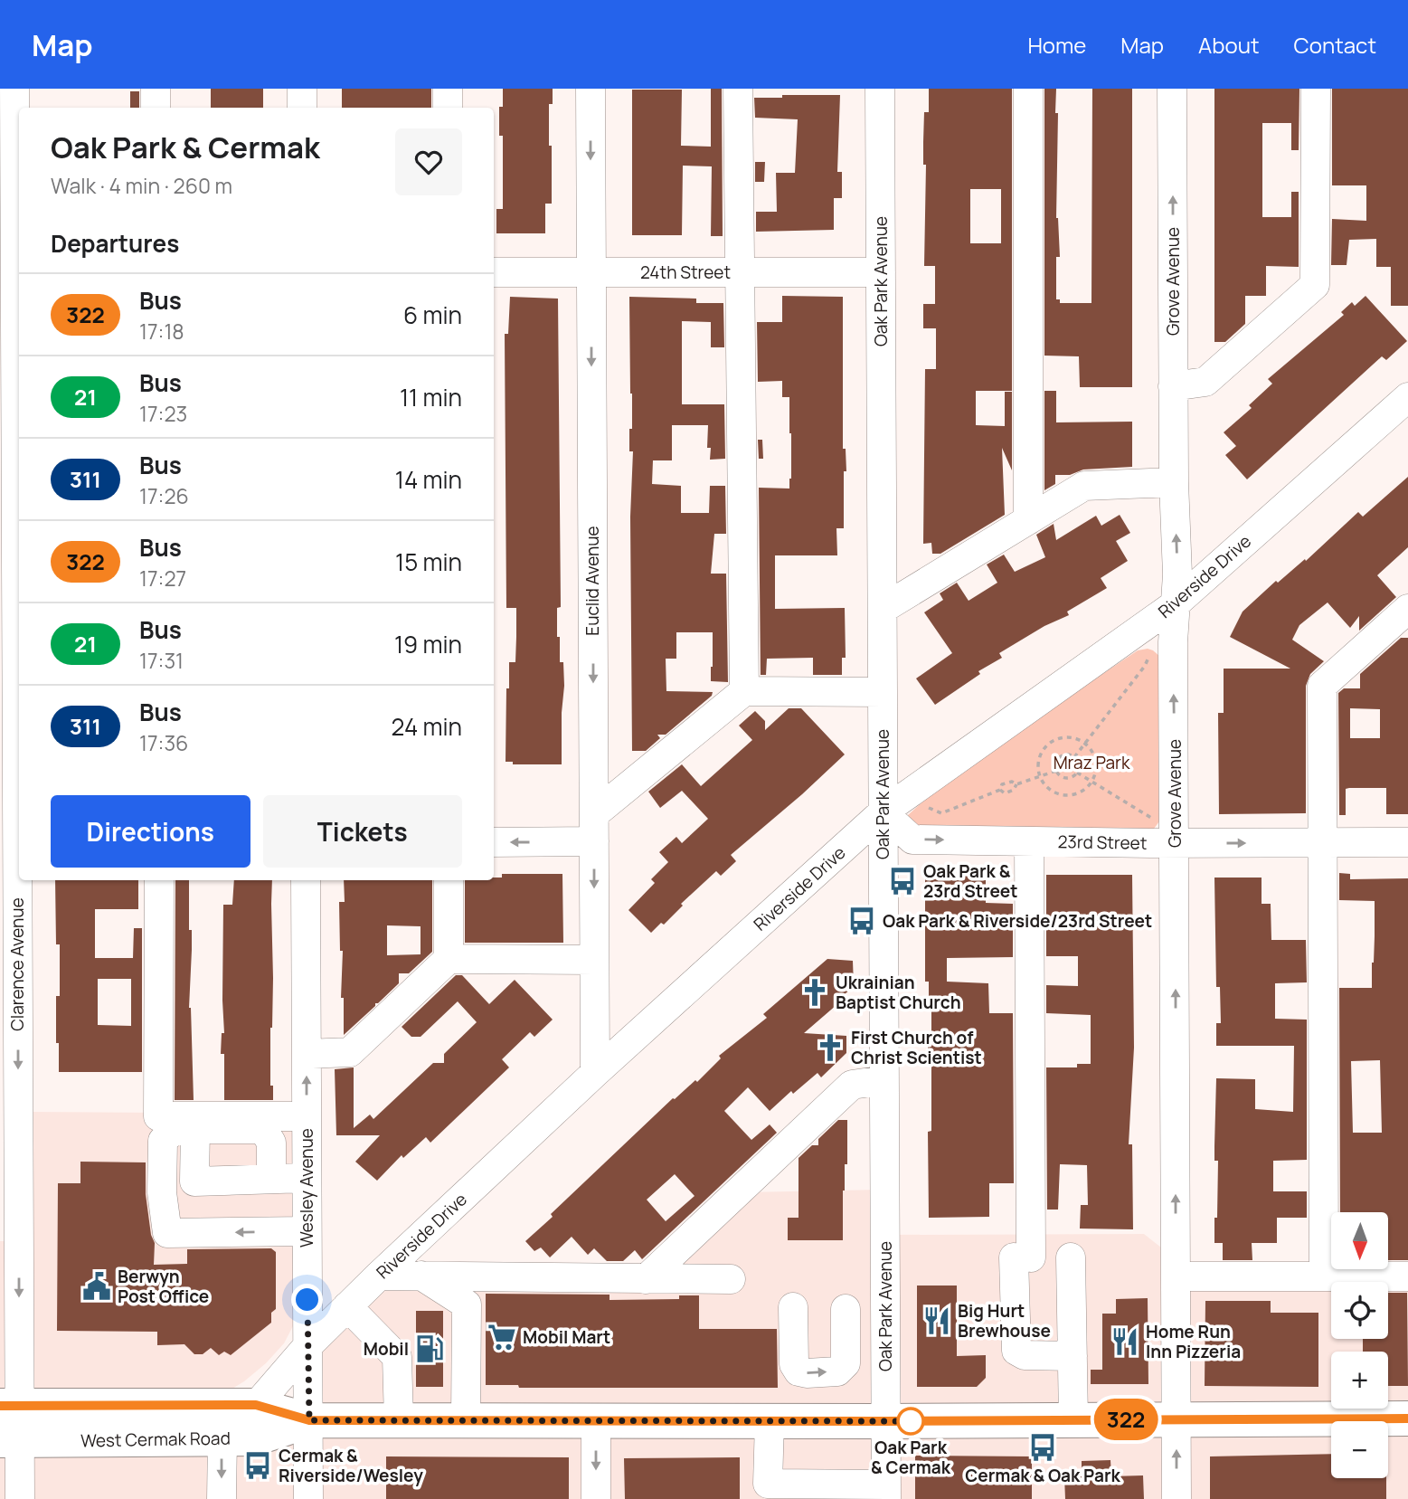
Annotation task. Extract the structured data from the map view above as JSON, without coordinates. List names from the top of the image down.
{
  "streets": {
    "main road": ["West Cermak Road"],
    "street": [
      "24th Street",
      "Oak Park Avenue",
      "Grove Avenue",
      "Riverside Drive",
      "Euclid Avenue",
      "23rd Street",
      "Clarence Avenue",
      "Wesley Avenue"
    ]
  },
  "crossings": [
    ["24th Street", "Oak Park Avenue"],
    ["24th Street", "Euclid Avenue"],
    ["Oak Park Avenue", "Riverside Drive"],
    ["Oak Park Avenue", "23rd Street"],
    ["Oak Park Avenue", "West Cermak Road"],
    ["Grove Avenue", "Riverside Drive"],
    ["Grove Avenue", "23rd Street"],
    ["Grove Avenue", "West Cermak Road"],
    ["Riverside Drive", "Euclid Avenue"],
    ["Riverside Drive", "23rd Street"],
    ["Riverside Drive", "Wesley Avenue"],
    ["Riverside Drive", "West Cermak Road"],
    ["Clarence Avenue", "West Cermak Road"],
    ["Wesley Avenue", "West Cermak Road"]
  ],
  "one_way": ["23rd Street", "Clarence Avenue"],
  "parks": ["Mraz Park"],
  "places": {
    "bus stop": [
      "Oak Park & 23rd Street",
      "Oak Park & Riverside/23rd Street",
      "Cermak & Oak Park",
      "Cermak & Riverside/Wesley"
    ],
    "church": ["Ukrainian Baptist Church", "First Church of Christ Scientist"],
    "public building": ["Berwyn Post Office"],
    "restaurant": ["Big Hurt Brewhouse", "Home Run Inn Pizzeria"],
    "supermarket": ["Mobil Mart"],
    "fuel station": ["Mobil"],
    "other": ["Oak Park & Cermak"]
  },
  "lines": ["bus line 322"],
  "north": "bottom",
  "page": {
    "header": "Map",
    "nav": [
      "Home",
      "Map",
      "About",
      "Contact"
    ],
    "on_map": "322",
    "heading": [
      ["Oak Park & Cermak", "Walk · 4 min · 260 m"],
      "Departures"
    ],
    "list": [
      {
        "mark": "322",
        "name": "Bus",
        "note": "17:18",
        "value": "6 min"
      },
      {
        "mark": "21",
        "name": "Bus",
        "note": "17:23",
        "value": "11 min"
      },
      {
        "mark": "311",
        "name": "Bus",
        "note": "17:26",
        "value": "14 min"
      },
      {
        "mark": "322",
        "name": "Bus",
        "note": "17:27",
        "value": "15 min"
      },
      {
        "mark": "21",
        "name": "Bus",
        "note": "17:31",
        "value": "19 min"
      },
      {
        "mark": "311",
        "name": "Bus",
        "note": "17:36",
        "value": "24 min"
      }
    ],
    "buttons": ["Directions", "Tickets"],
    "map_buttons": ["+", "−"]
  }
}
